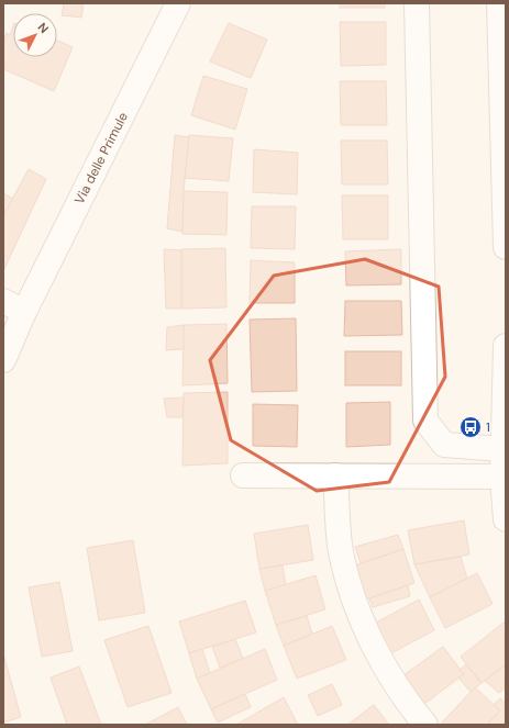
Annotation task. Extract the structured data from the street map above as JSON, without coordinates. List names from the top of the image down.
{
  "streets": {
    "street": ["Via delle Primule"]
  },
  "places": {
    "bus stop": ["1"]
  },
  "north": "top right"
}
